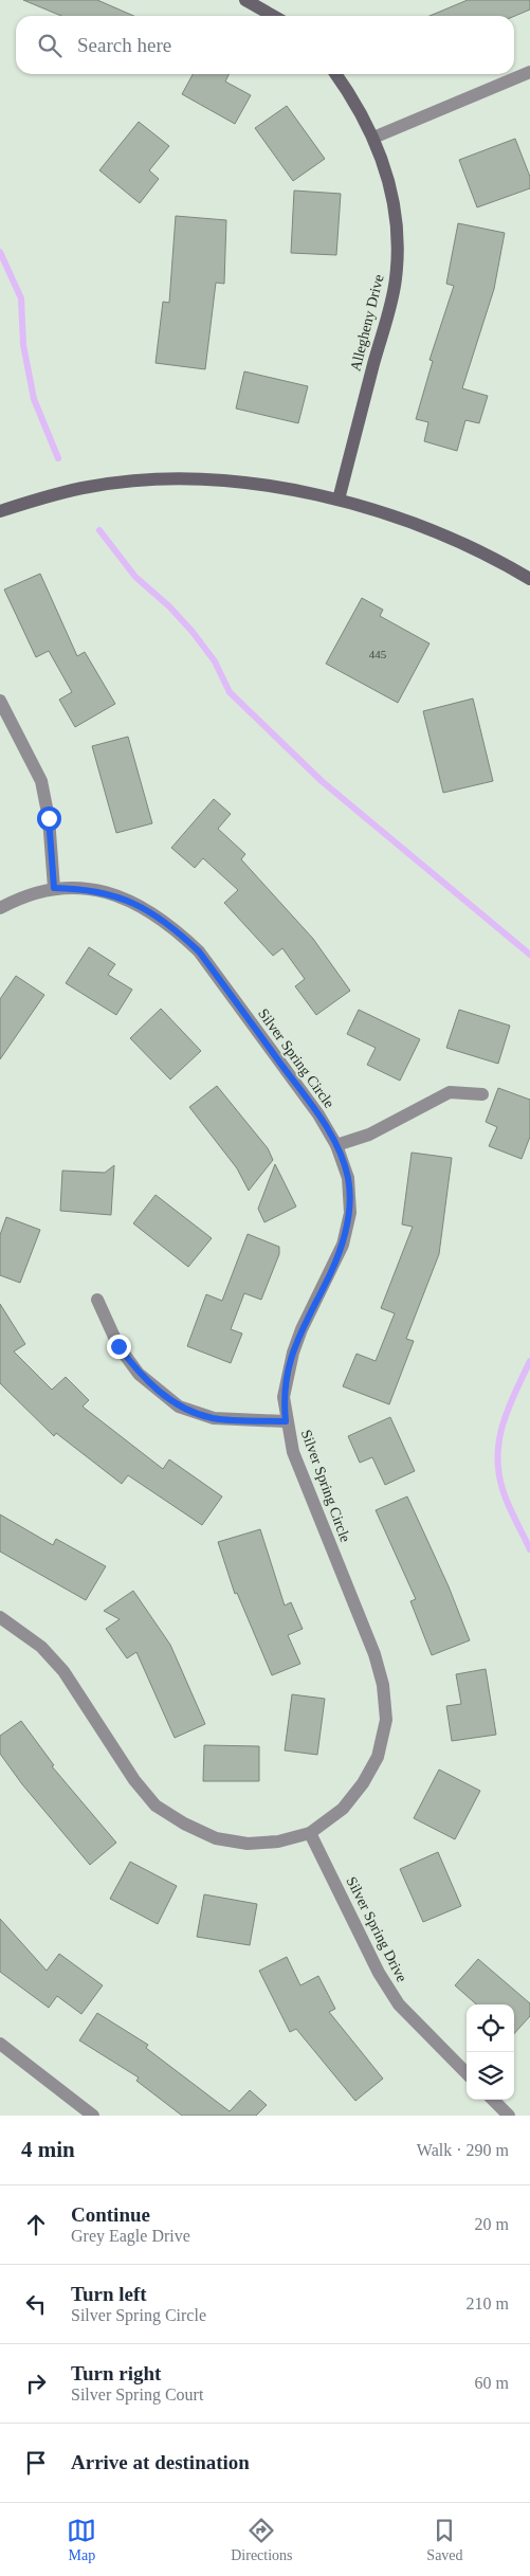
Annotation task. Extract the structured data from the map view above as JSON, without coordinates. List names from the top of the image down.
{
  "streets": {
    "main road": ["Allegheny Drive"],
    "street": ["Silver Spring Circle", "Silver Spring Drive"]
  },
  "crossings": [
    ["Silver Spring Circle", "Silver Spring Drive"]
  ],
  "house_numbers": ["445"],
  "page": {
    "search": "Search here",
    "heading": ["4 min", "Walk · 290 m"],
    "list": [
      ["Continue", "Grey Eagle Drive", "20 m"],
      ["Turn left", "Silver Spring Circle", "210 m"],
      ["Turn right", "Silver Spring Court", "60 m"],
      "Arrive at destination"
    ],
    "nav": ["Map", "Directions", "Saved"]
  }
}
